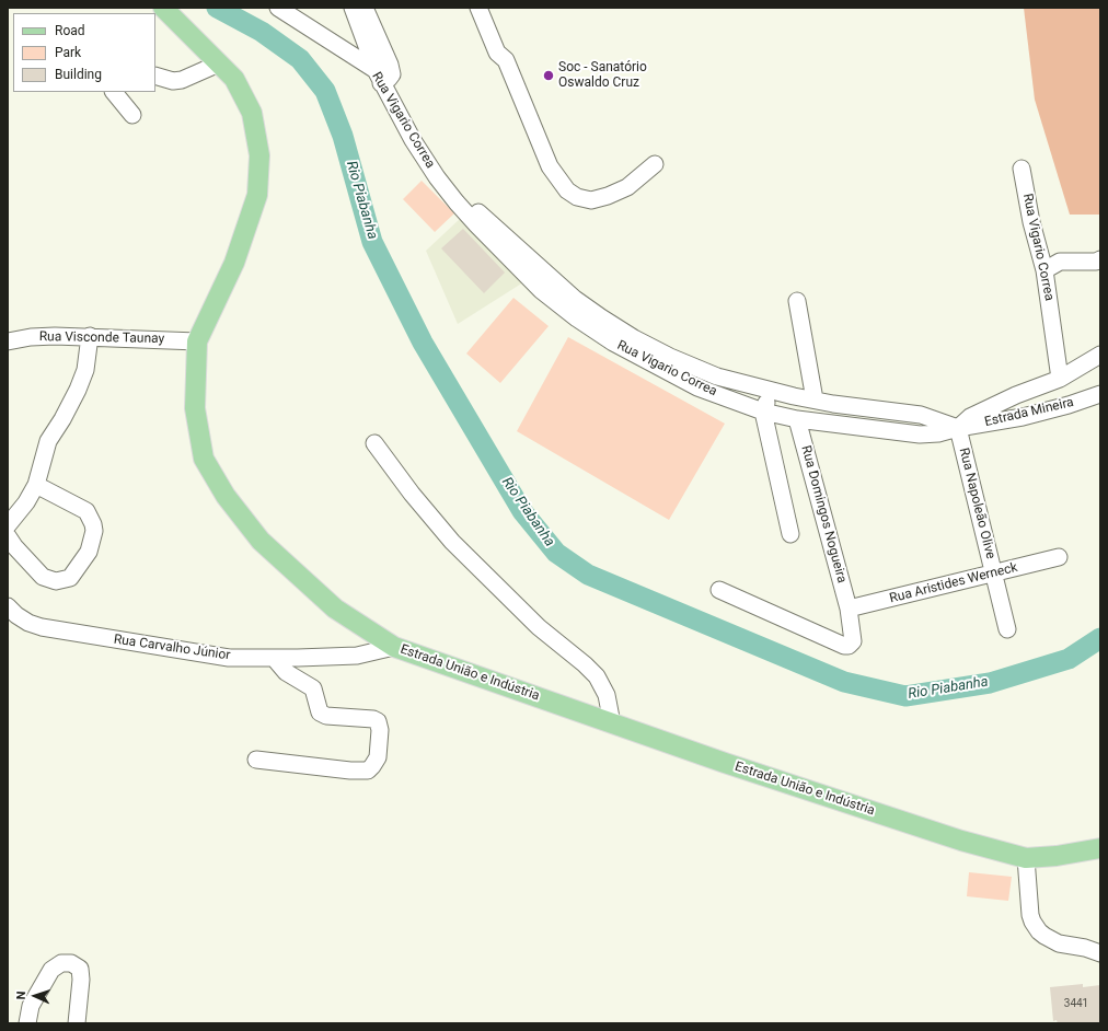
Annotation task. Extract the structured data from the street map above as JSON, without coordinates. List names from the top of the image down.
{
  "streets": {
    "main road": ["Estrada União e Indústria"],
    "street": [
      "Rua Vigario Correa",
      "Rua Visconde Taunay",
      "Estrada Mineira",
      "Rua Napoleão Olive",
      "Rua Domingos Nogueira",
      "Rua Aristides Werneck",
      "Rua Carvalho Júnior"
    ]
  },
  "crossings": [
    ["Rua Vigario Correa", "Estrada Mineira"],
    ["Rua Vigario Correa", "Rua Napoleão Olive"],
    ["Rua Vigario Correa", "Rua Domingos Nogueira"],
    ["Rua Visconde Taunay", "Estrada União e Indústria"],
    ["Estrada Mineira", "Rua Napoleão Olive"],
    ["Rua Napoleão Olive", "Rua Aristides Werneck"],
    ["Rua Domingos Nogueira", "Rua Aristides Werneck"],
    ["Rua Carvalho Júnior", "Estrada União e Indústria"]
  ],
  "water": ["Rio Piabanha"],
  "places": ["Soc - Sanatório Oswaldo Cruz"],
  "house_numbers": ["3441"],
  "legend": ["Road", "Park", "Building"],
  "north": "left"
}
